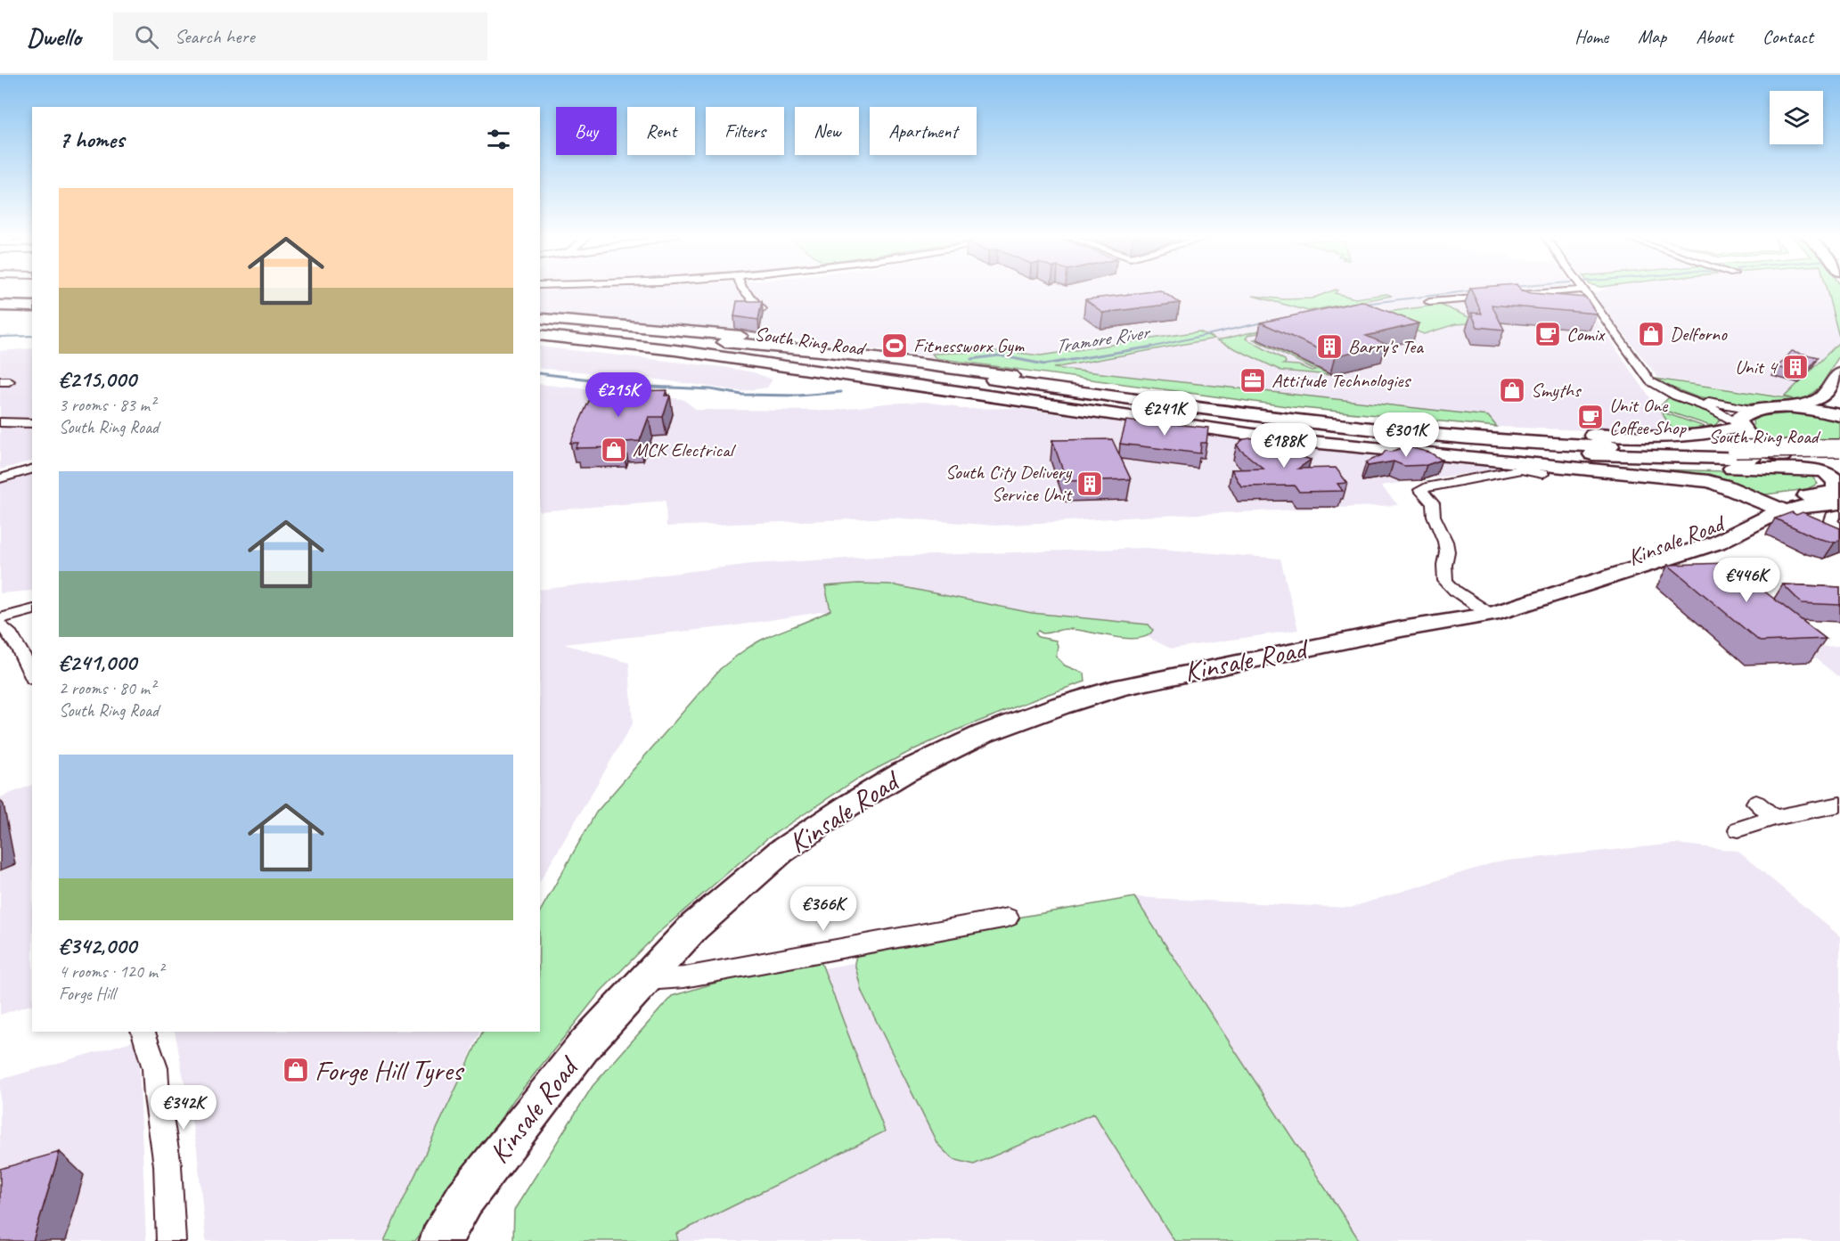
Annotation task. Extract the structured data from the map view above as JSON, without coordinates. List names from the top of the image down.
{
  "streets": {
    "highway": ["South Ring Road", "Kinsale Road"]
  },
  "water": ["Tramore River"],
  "places": {
    "cafe": ["Comix", "Unit One Coffee Shop"],
    "shop": [
      "Delforno",
      "Smyths",
      "MCK Electrical",
      "Forge Hill Tyres"
    ],
    "sports": ["Fitnessworx Gym"],
    "building": ["Barry's Tea", "Unit 4", "South City Delivery Service Unit"],
    "office": ["Attitude Technologies"]
  },
  "page": {
    "header": "Dwello",
    "search": "Search here",
    "nav": [
      "Home",
      "Map",
      "About",
      "Contact"
    ],
    "chip": [
      "Buy",
      "Rent",
      "Filters",
      "New",
      "Apartment"
    ],
    "heading": "7 homes",
    "list": [
      {
        "name": "€215,000",
        "note": "3 rooms · 83 m² · South Ring Road"
      },
      {
        "name": "€241,000",
        "note": "2 rooms · 80 m² · South Ring Road"
      },
      {
        "name": "€342,000",
        "note": "4 rooms · 120 m² · Forge Hill"
      }
    ],
    "price": [
      "€215K",
      "€241K",
      "€301K",
      "€188K",
      "€446K",
      "€366K",
      "€342K"
    ]
  }
}
